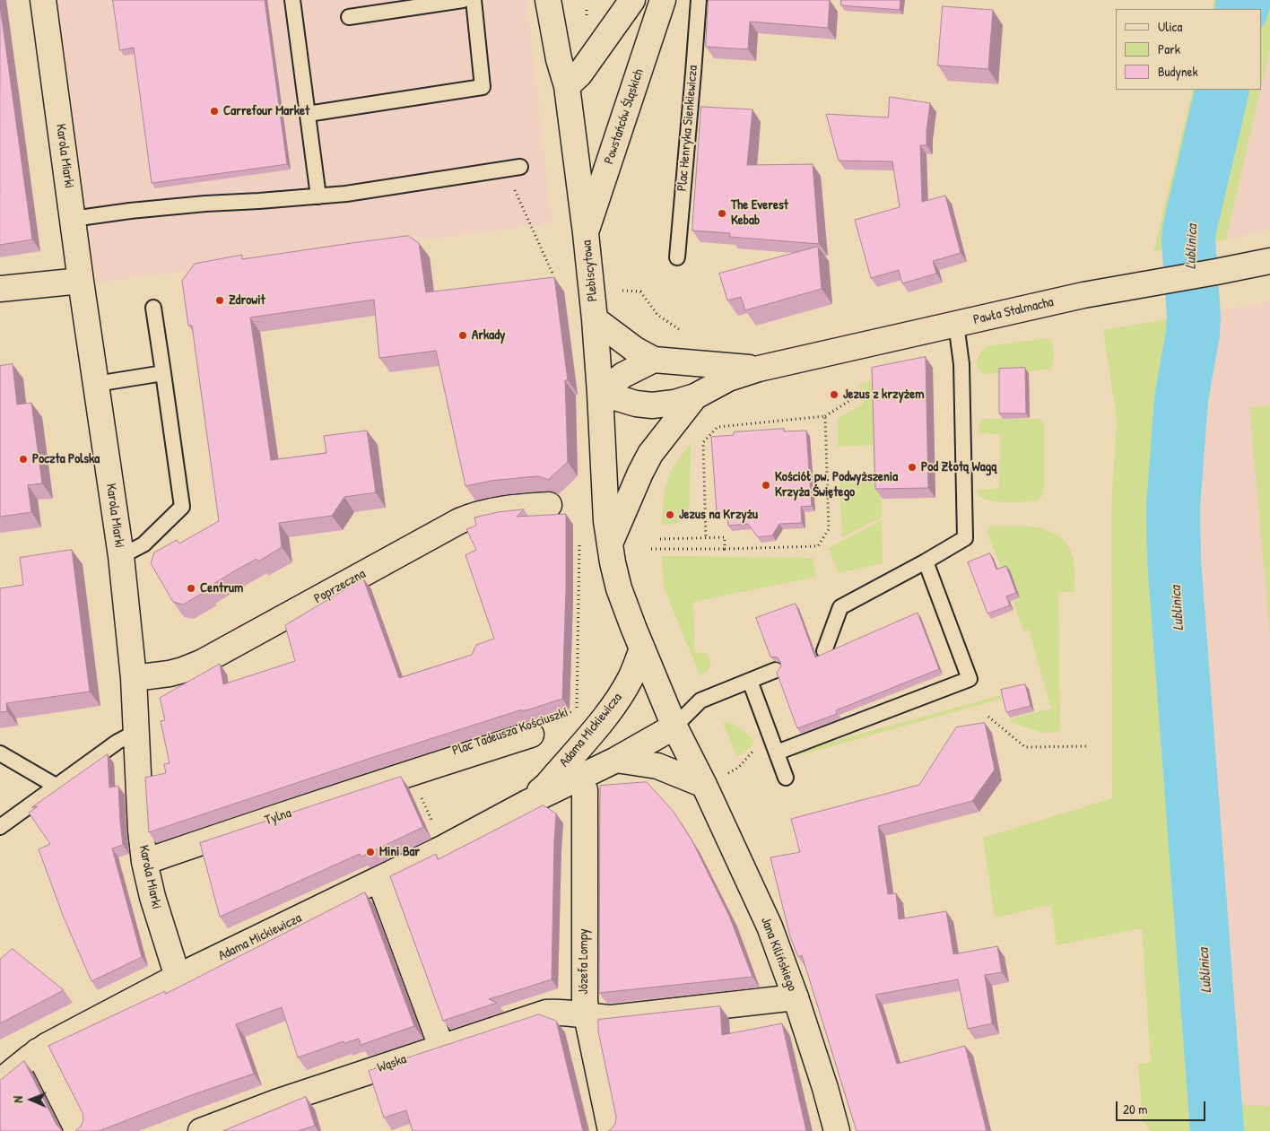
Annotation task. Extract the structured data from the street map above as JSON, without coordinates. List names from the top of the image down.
{
  "streets": {
    "street": [
      "Powstańców Śląskich",
      "Karola Miarki",
      "Plebiscytowa",
      "Pawła Stalmacha",
      "Poprzeczna",
      "Adama Mickiewicza",
      "Plac Tadeusza Kościuszki",
      "Tylna",
      "Jana Kilińskiego",
      "Józefa Lompy",
      "Wąska"
    ],
    "lane": ["Plac Henryka Sienkiewicza"]
  },
  "crossings": [
    ["Powstańców Śląskich", "Plebiscytowa"],
    ["Karola Miarki", "Poprzeczna"],
    ["Karola Miarki", "Adama Mickiewicza"],
    ["Karola Miarki", "Tylna"],
    ["Plebiscytowa", "Pawła Stalmacha"],
    ["Plac Tadeusza Kościuszki", "Tylna"],
    ["Jana Kilińskiego", "Wąska"],
    ["Józefa Lompy", "Wąska"]
  ],
  "water": ["Lublinica"],
  "places": [
    "Carrefour Market",
    "The Everest Kebab",
    "Zdrowit",
    "Arkady",
    "Jezus z krzyżem",
    "Poczta Polska",
    "Pod Złotą Wagą",
    "Kościół pw. Podwyższenia Krzyża Świętego",
    "Jezus na Krzyżu",
    "Centrum",
    "Mini Bar"
  ],
  "legend": ["Ulica", "Park", "Budynek"],
  "scale_bar": "20 m",
  "north": "left"
}
